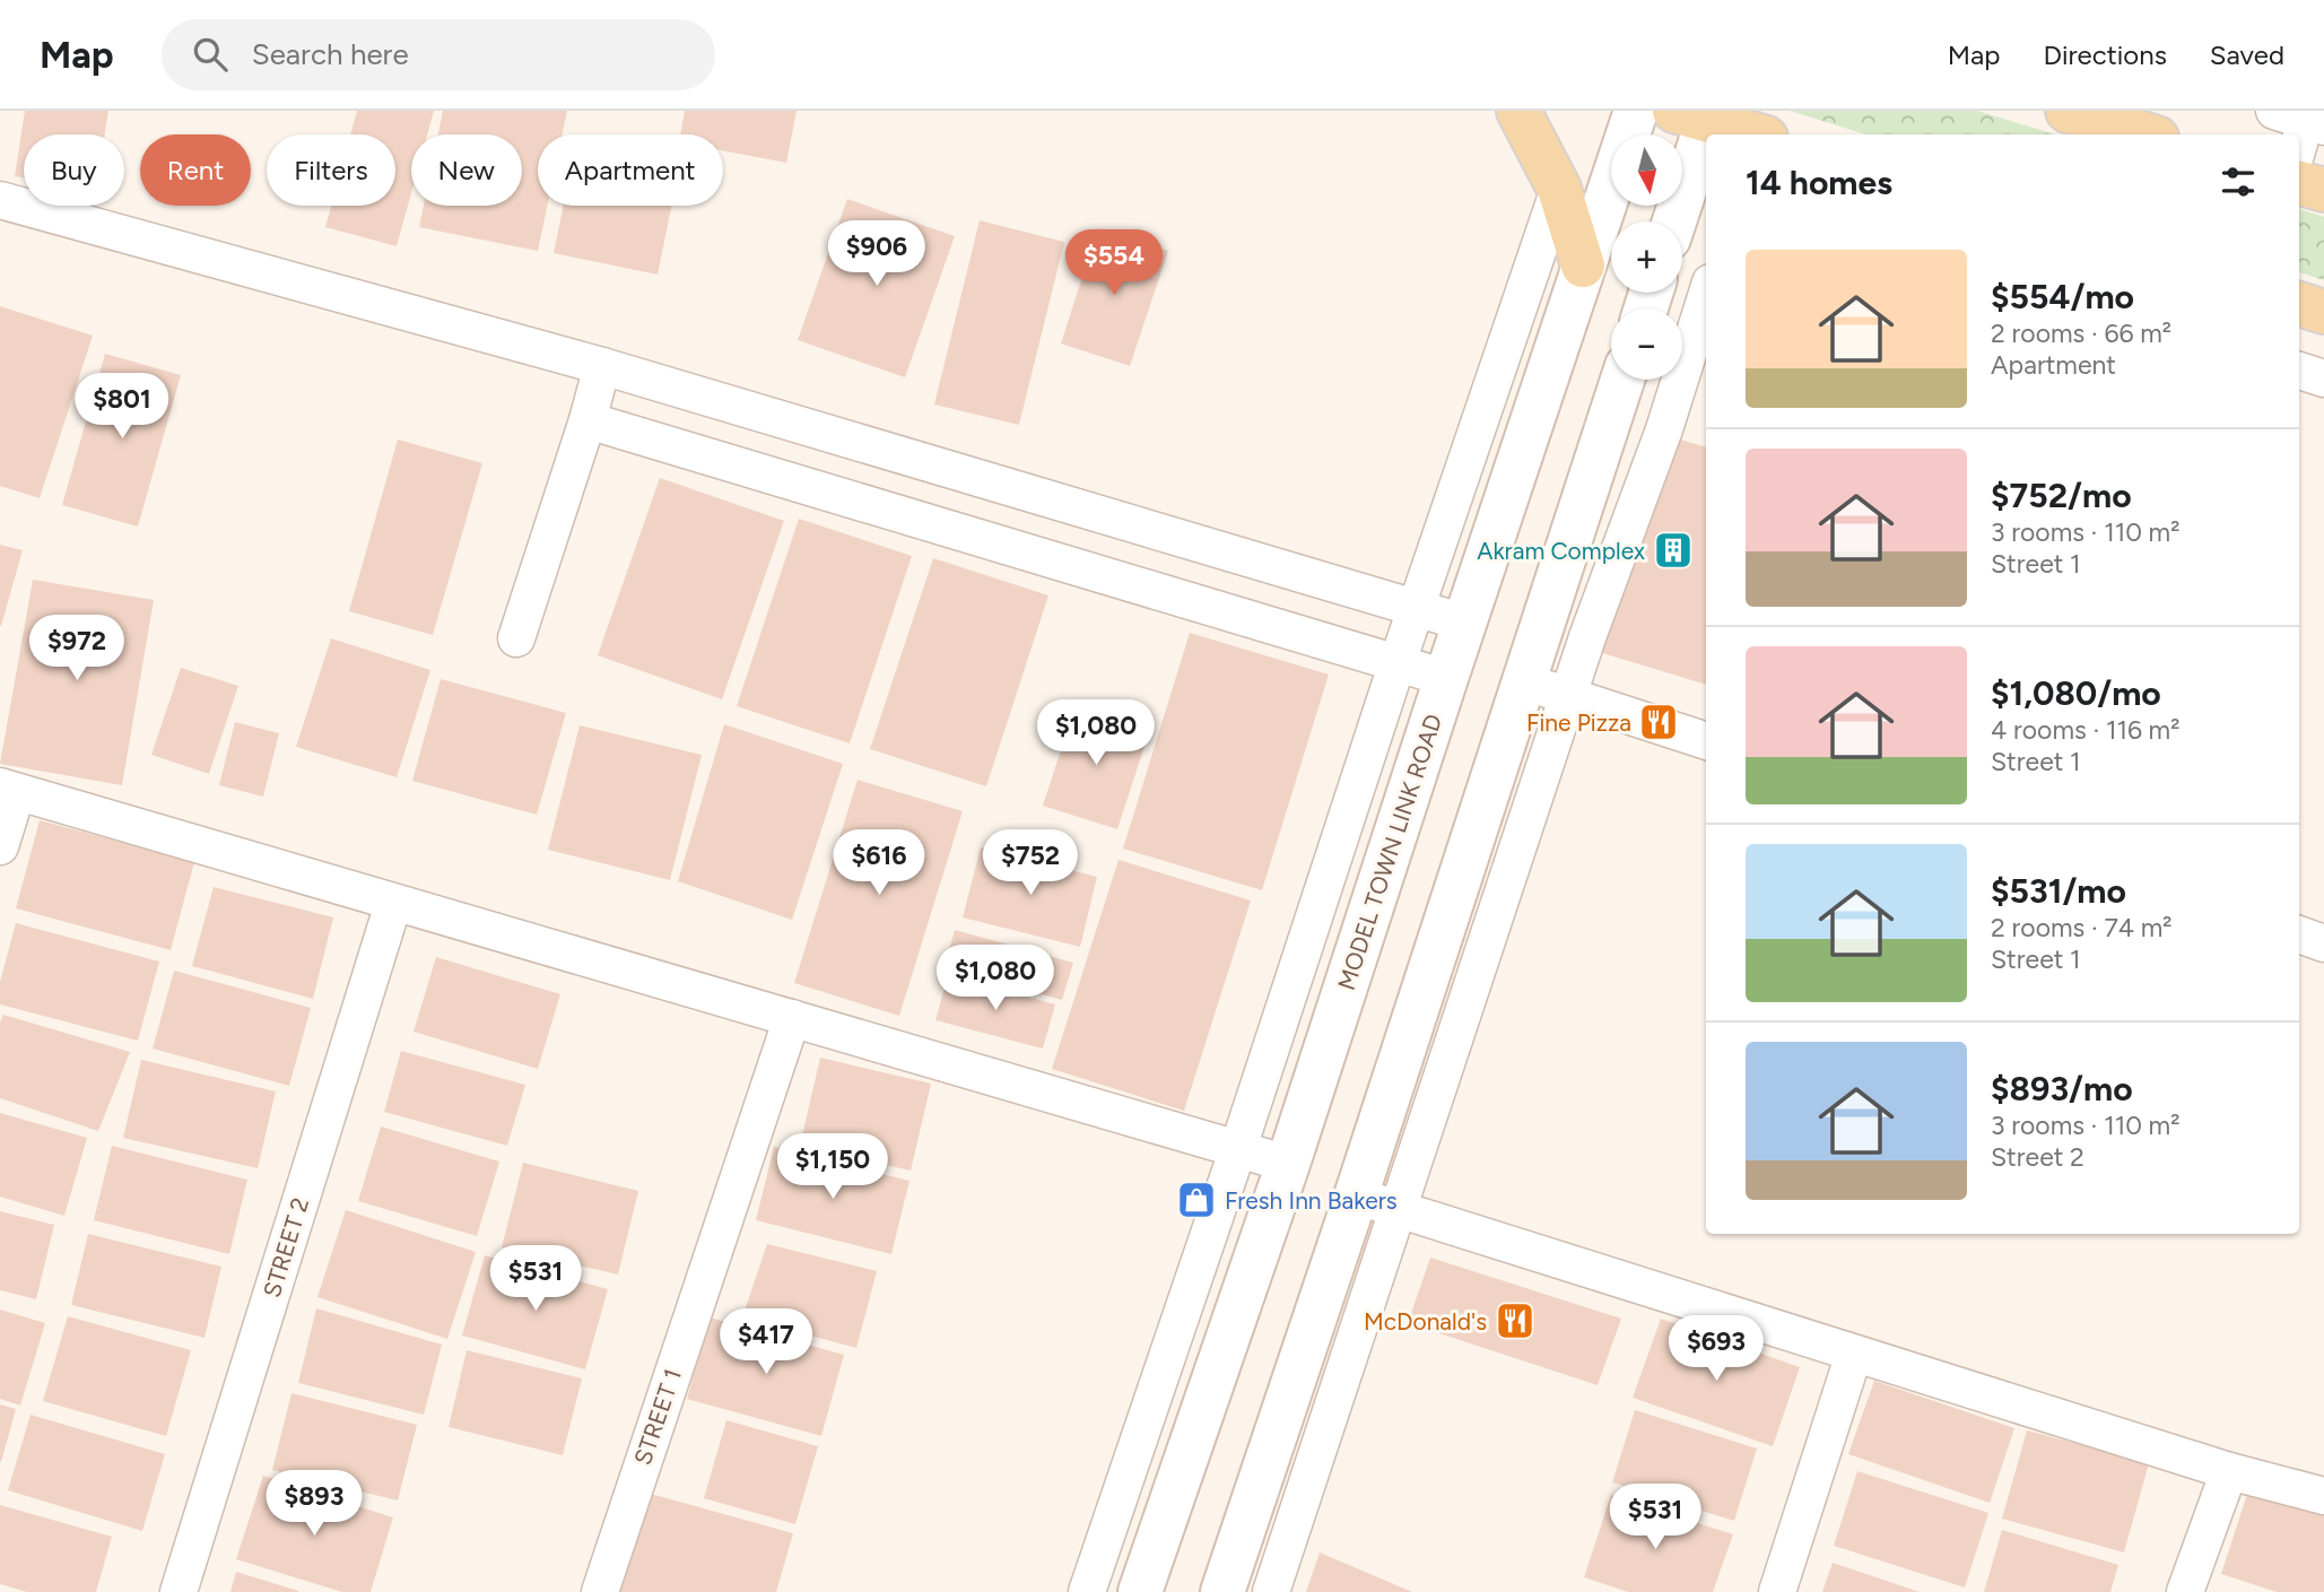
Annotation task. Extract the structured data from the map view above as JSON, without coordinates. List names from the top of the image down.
{
  "streets": {
    "main road": ["MODEL TOWN LINK ROAD"],
    "street": ["STREET 2", "STREET 1"]
  },
  "places": {
    "building": ["Akram Complex"],
    "restaurant": ["Fine Pizza", "McDonald's"],
    "shop": ["Fresh Inn Bakers"]
  },
  "north": "bottom",
  "page": {
    "header": "Map",
    "search": "Search here",
    "nav": ["Map", "Directions", "Saved"],
    "map_buttons": ["+", "−"],
    "chip": [
      "Buy",
      "Rent",
      "Filters",
      "New",
      "Apartment"
    ],
    "heading": "14 homes",
    "price": [
      "$906",
      "$554",
      "$801",
      "$972",
      "$1,080",
      "$616",
      "$752",
      "$1,080",
      "$1,150",
      "$531",
      "$417",
      "$693",
      "$893",
      "$531"
    ],
    "list": [
      {
        "name": "$554/mo",
        "note": "2 rooms · 66 m² · Apartment"
      },
      {
        "name": "$752/mo",
        "note": "3 rooms · 110 m² · Street 1"
      },
      {
        "name": "$1,080/mo",
        "note": "4 rooms · 116 m² · Street 1"
      },
      {
        "name": "$531/mo",
        "note": "2 rooms · 74 m² · Street 1"
      },
      {
        "name": "$893/mo",
        "note": "3 rooms · 110 m² · Street 2"
      }
    ]
  }
}
